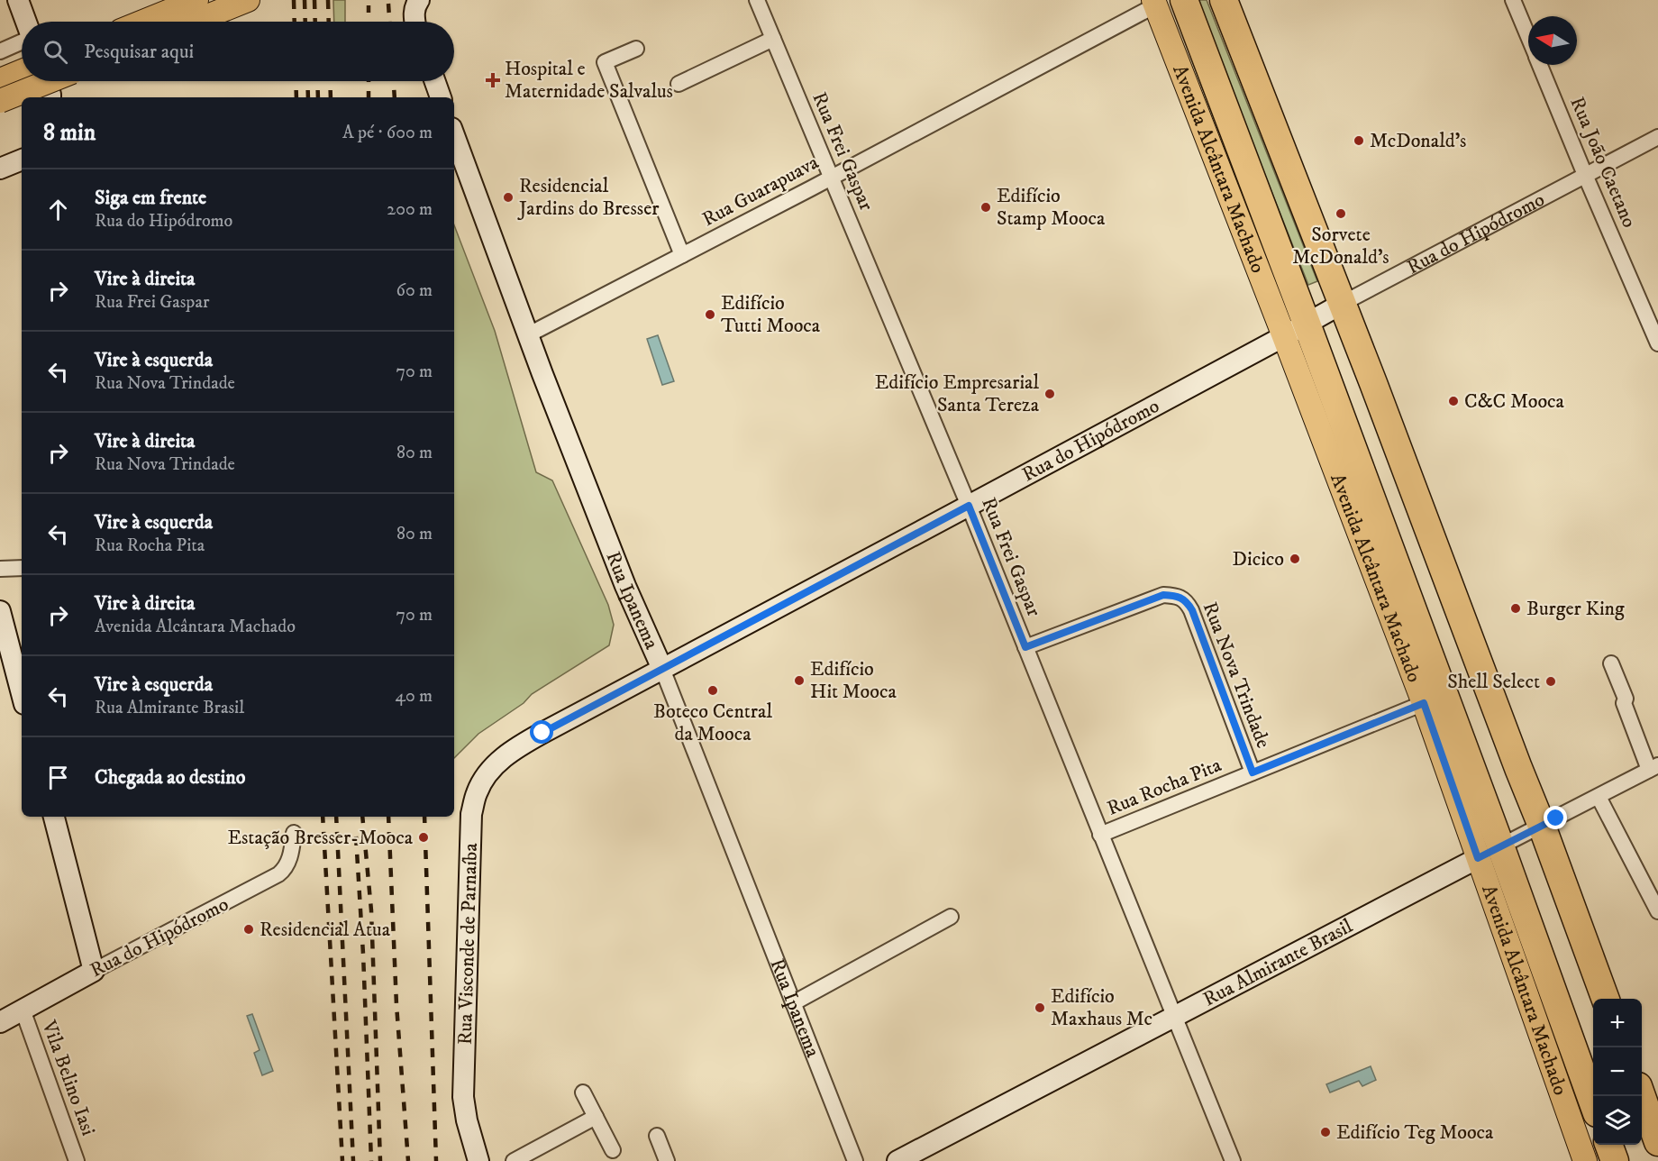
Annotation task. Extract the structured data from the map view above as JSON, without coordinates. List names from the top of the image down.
{
  "streets": {
    "highway": ["Avenida Alcântara Machado"],
    "street": [
      "Rua Frei Gaspar",
      "Rua João Caetano",
      "Rua Guarapuava",
      "Rua do Hipódromo",
      "Rua Ipanema",
      "Rua Nova Trindade",
      "Rua Rocha Pita",
      "Rua Visconde de Parnaíba",
      "Rua Almirante Brasil",
      "Vila Belino Iasi"
    ]
  },
  "crossings": [
    ["Rua Frei Gaspar", "Rua Guarapuava"],
    ["Rua Frei Gaspar", "Rua do Hipódromo"],
    ["Rua Frei Gaspar", "Rua Nova Trindade"],
    ["Rua Frei Gaspar", "Rua Rocha Pita"],
    ["Rua Frei Gaspar", "Rua Almirante Brasil"],
    ["Rua João Caetano", "Rua do Hipódromo"],
    ["Avenida Alcântara Machado", "Rua Guarapuava"],
    ["Avenida Alcântara Machado", "Rua do Hipódromo"],
    ["Avenida Alcântara Machado", "Rua Rocha Pita"],
    ["Avenida Alcântara Machado", "Rua Almirante Brasil"],
    ["Rua Guarapuava", "Rua Ipanema"],
    ["Rua do Hipódromo", "Rua Ipanema"],
    ["Rua do Hipódromo", "Rua Visconde de Parnaíba"],
    ["Rua do Hipódromo", "Vila Belino Iasi"],
    ["Rua Nova Trindade", "Rua Rocha Pita"]
  ],
  "places": {
    "health": ["Hospital e Maternidade Salvalus"],
    "other": [
      "McDonald's",
      "Residencial Jardins do Bresser",
      "Edifício Stamp Mooca",
      "Sorvete McDonald's",
      "Edifício Tutti Mooca",
      "Edifício Empresarial Santa Tereza",
      "C&C Mooca",
      "Dicico",
      "Burger King",
      "Edifício Hit Mooca",
      "Shell Select",
      "Boteco Central da Mooca",
      "Estação Bresser-Mooca",
      "Residencial Atua",
      "Edifício Maxhaus Mc",
      "Edifício Teg Mooca"
    ]
  },
  "north": "left",
  "page": {
    "search": "Pesquisar aqui",
    "heading": ["8 min", "A pé · 600 m"],
    "list": [
      ["Siga em frente", "Rua do Hipódromo", "200 m"],
      ["Vire à direita", "Rua Frei Gaspar", "60 m"],
      ["Vire à esquerda", "Rua Nova Trindade", "70 m"],
      ["Vire à direita", "Rua Nova Trindade", "80 m"],
      ["Vire à esquerda", "Rua Rocha Pita", "80 m"],
      ["Vire à direita", "Avenida Alcântara Machado", "70 m"],
      ["Vire à esquerda", "Rua Almirante Brasil", "40 m"],
      "Chegada ao destino"
    ],
    "map_buttons": ["+", "−"]
  }
}
